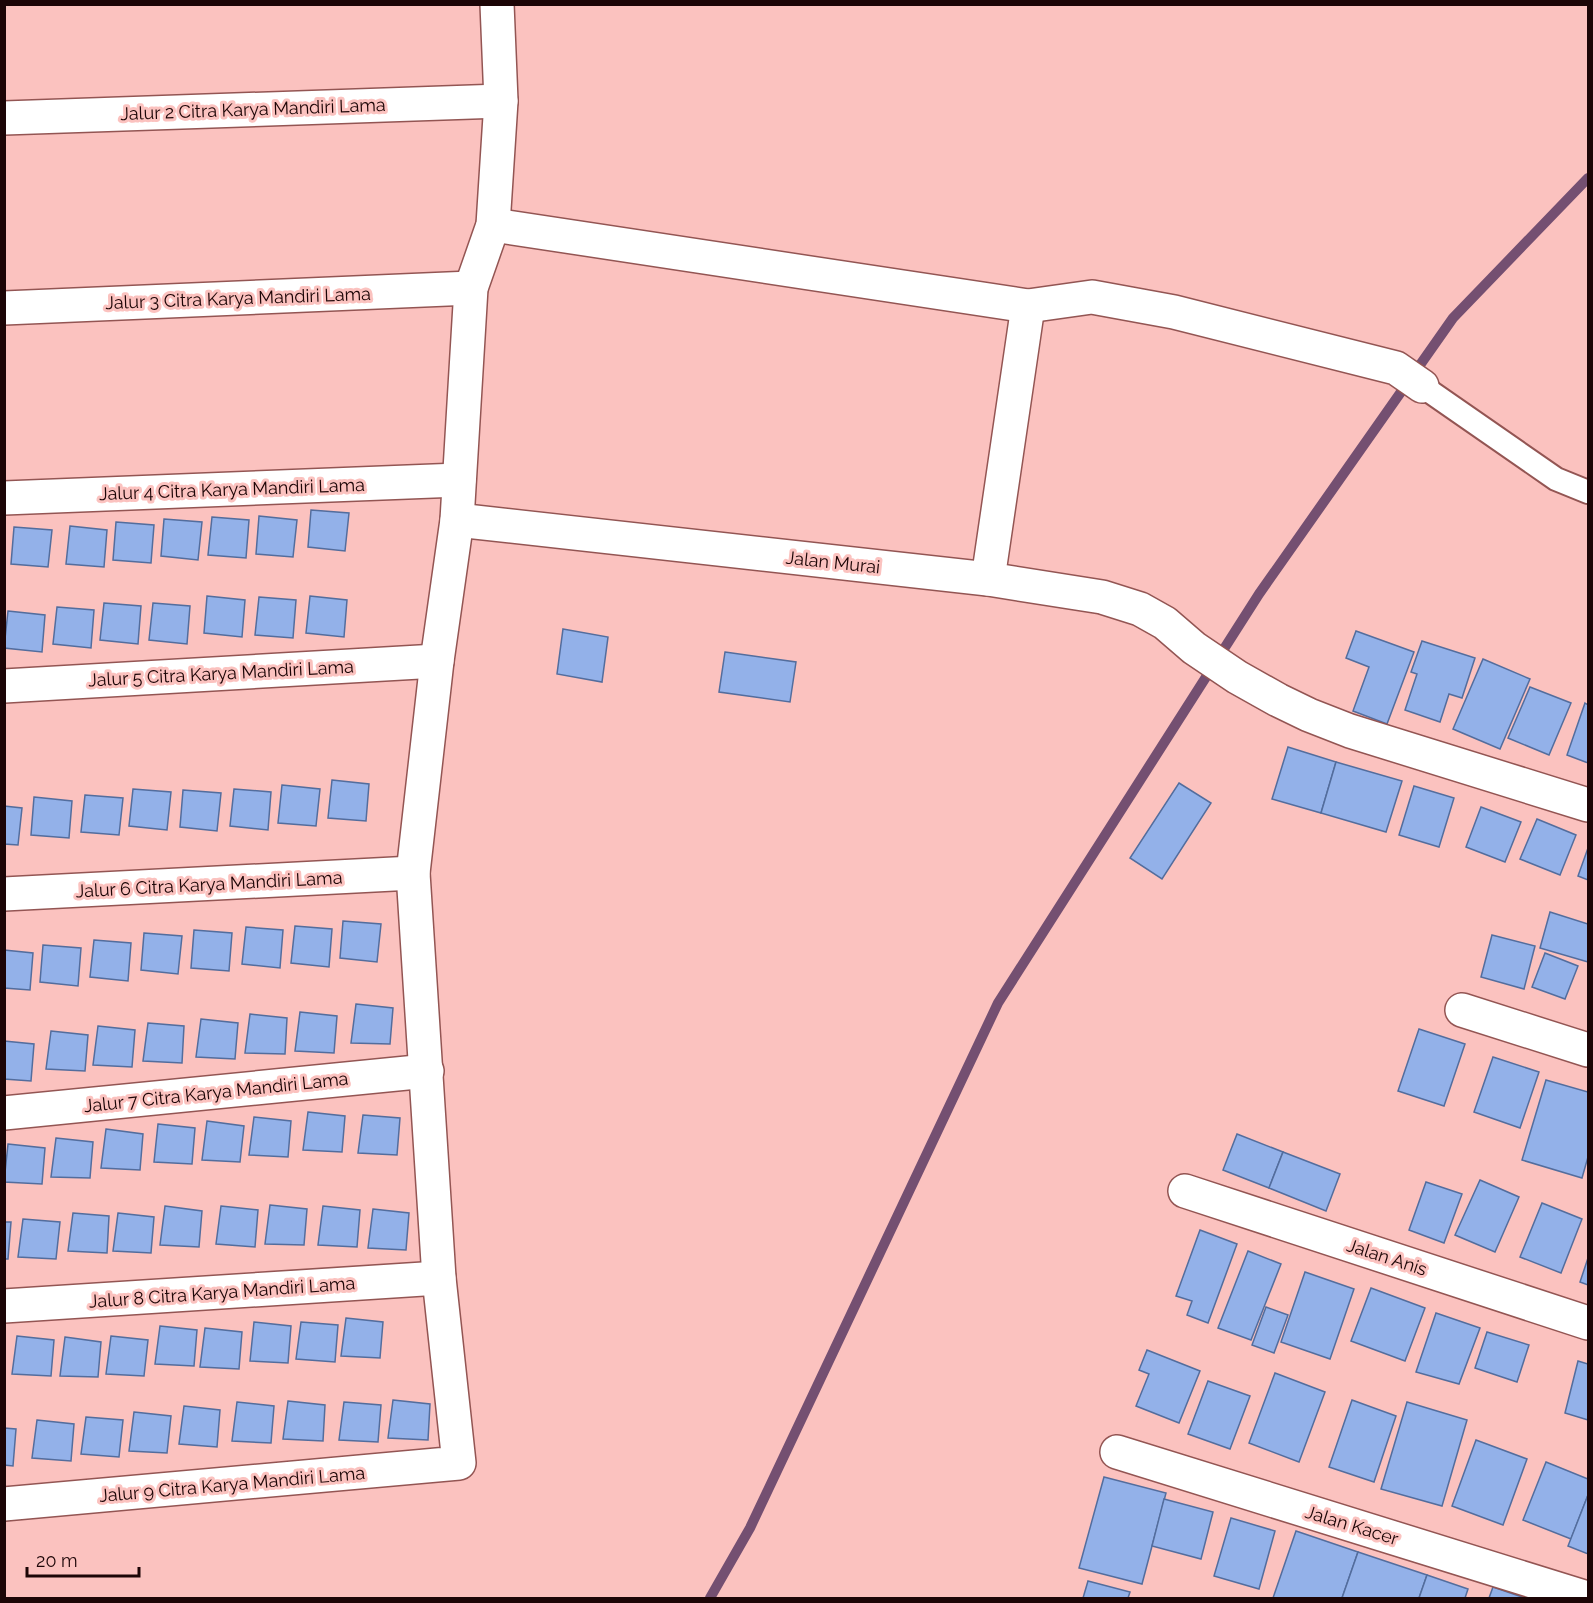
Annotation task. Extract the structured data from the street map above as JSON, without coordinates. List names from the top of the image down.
{
  "streets": {
    "street": [
      "Jalur 2 Citra Karya Mandiri Lama",
      "Jalur 3 Citra Karya Mandiri Lama",
      "Jalur 4 Citra Karya Mandiri Lama",
      "Jalan Murai",
      "Jalur 5 Citra Karya Mandiri Lama",
      "Jalur 6 Citra Karya Mandiri Lama",
      "Jalur 7 Citra Karya Mandiri Lama",
      "Jalan Anis",
      "Jalur 8 Citra Karya Mandiri Lama",
      "Jalur 9 Citra Karya Mandiri Lama",
      "Jalan Kacer"
    ]
  },
  "crossings": [
    ["Jalur 8 Citra Karya Mandiri Lama", "Jalur 9 Citra Karya Mandiri Lama"]
  ],
  "scale_bar": "20 m"
}
